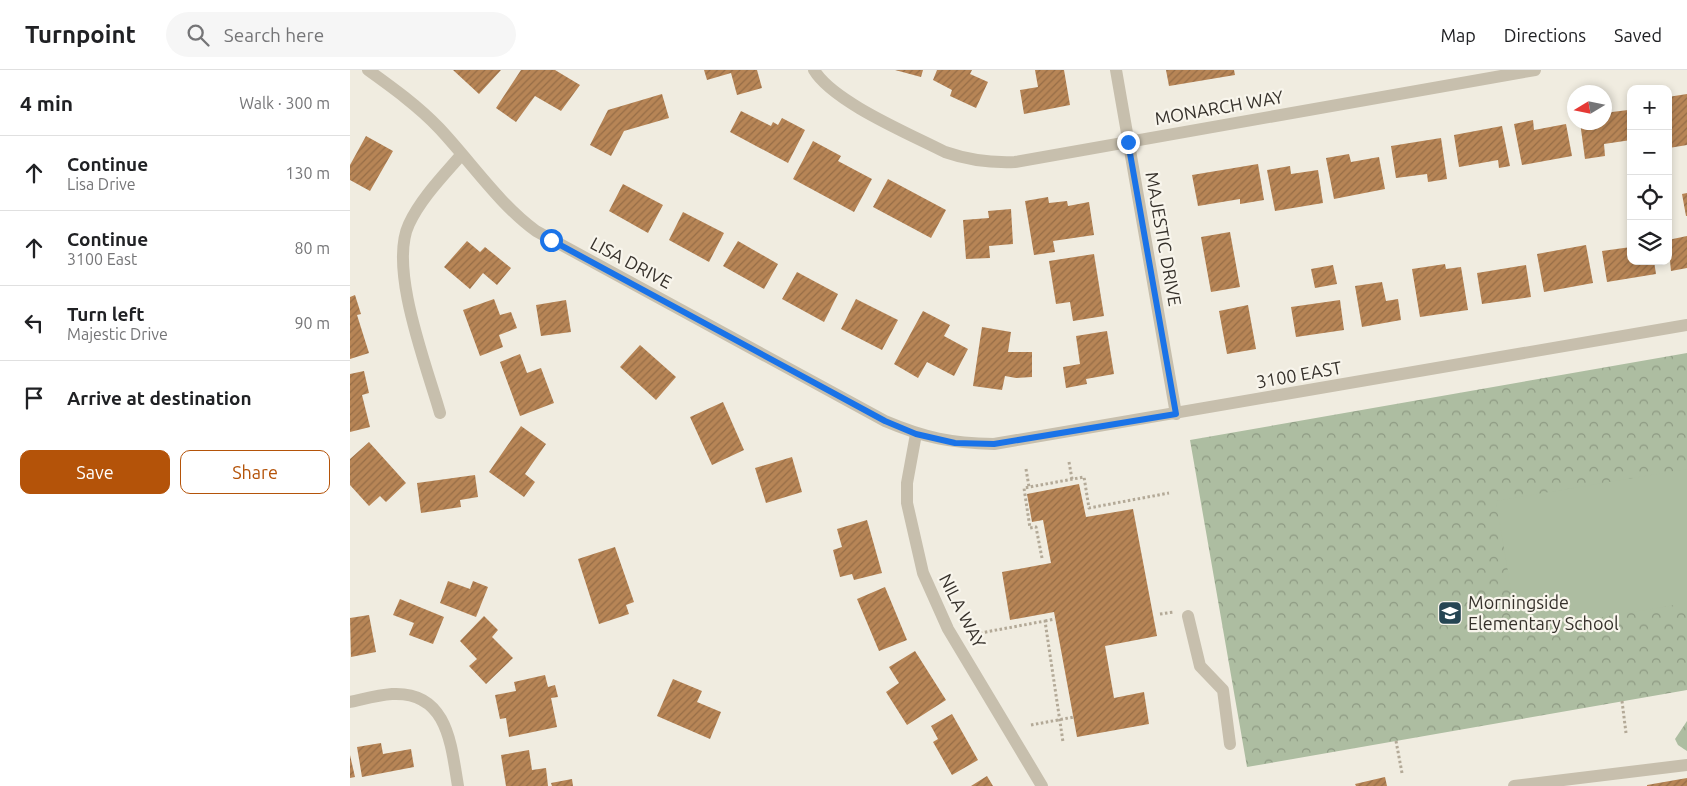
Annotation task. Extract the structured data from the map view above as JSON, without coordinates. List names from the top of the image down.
{
  "streets": {
    "street": [
      "MONARCH WAY",
      "MAJESTIC DRIVE",
      "LISA DRIVE",
      "3100 EAST",
      "NILA WAY"
    ]
  },
  "crossings": [
    ["MONARCH WAY", "MAJESTIC DRIVE"],
    ["MAJESTIC DRIVE", "3100 EAST"],
    ["LISA DRIVE", "3100 EAST"],
    ["LISA DRIVE", "NILA WAY"],
    ["3100 EAST", "NILA WAY"]
  ],
  "places": {
    "school or university": ["Morningside Elementary School"]
  },
  "north": "left",
  "page": {
    "header": "Turnpoint",
    "search": "Search here",
    "nav": ["Map", "Directions", "Saved"],
    "heading": ["4 min", "Walk · 300 m"],
    "map_buttons": ["+", "−"],
    "list": [
      ["Continue", "Lisa Drive", "130 m"],
      ["Continue", "3100 East", "80 m"],
      ["Turn left", "Majestic Drive", "90 m"],
      "Arrive at destination"
    ],
    "buttons": ["Save", "Share"]
  }
}
